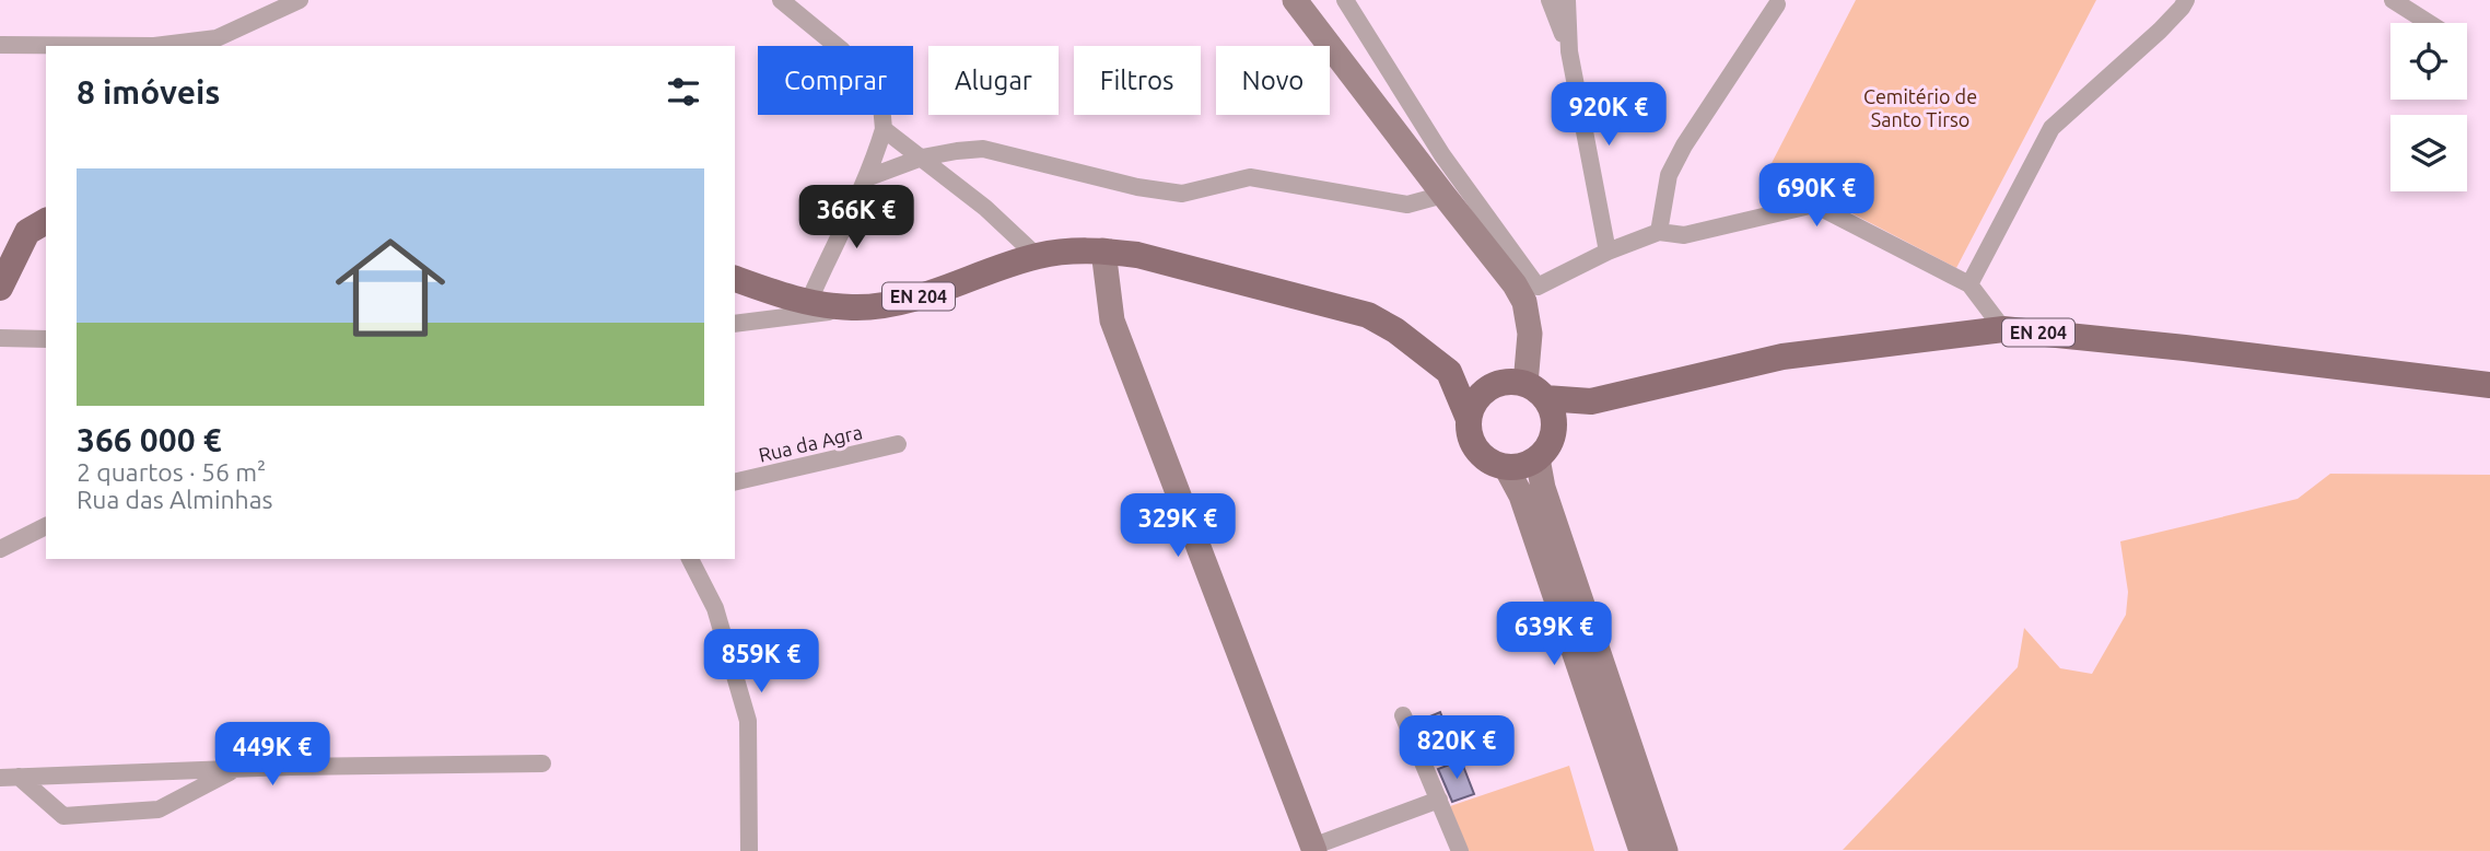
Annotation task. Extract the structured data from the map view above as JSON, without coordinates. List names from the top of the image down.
{
  "streets": {
    "main road": ["EN 204"],
    "street": ["Rua da Agra"]
  },
  "parks": ["Cemitério de Santo Tirso"],
  "page": {
    "chip": [
      "Comprar",
      "Alugar",
      "Filtros",
      "Novo"
    ],
    "heading": "8 imóveis",
    "price": [
      "920K €",
      "690K €",
      "366K €",
      "329K €",
      "639K €",
      "859K €",
      "820K €",
      "449K €"
    ],
    "list": [
      {
        "name": "366 000 €",
        "note": "2 quartos · 56 m² · Rua das Alminhas"
      }
    ]
  }
}
